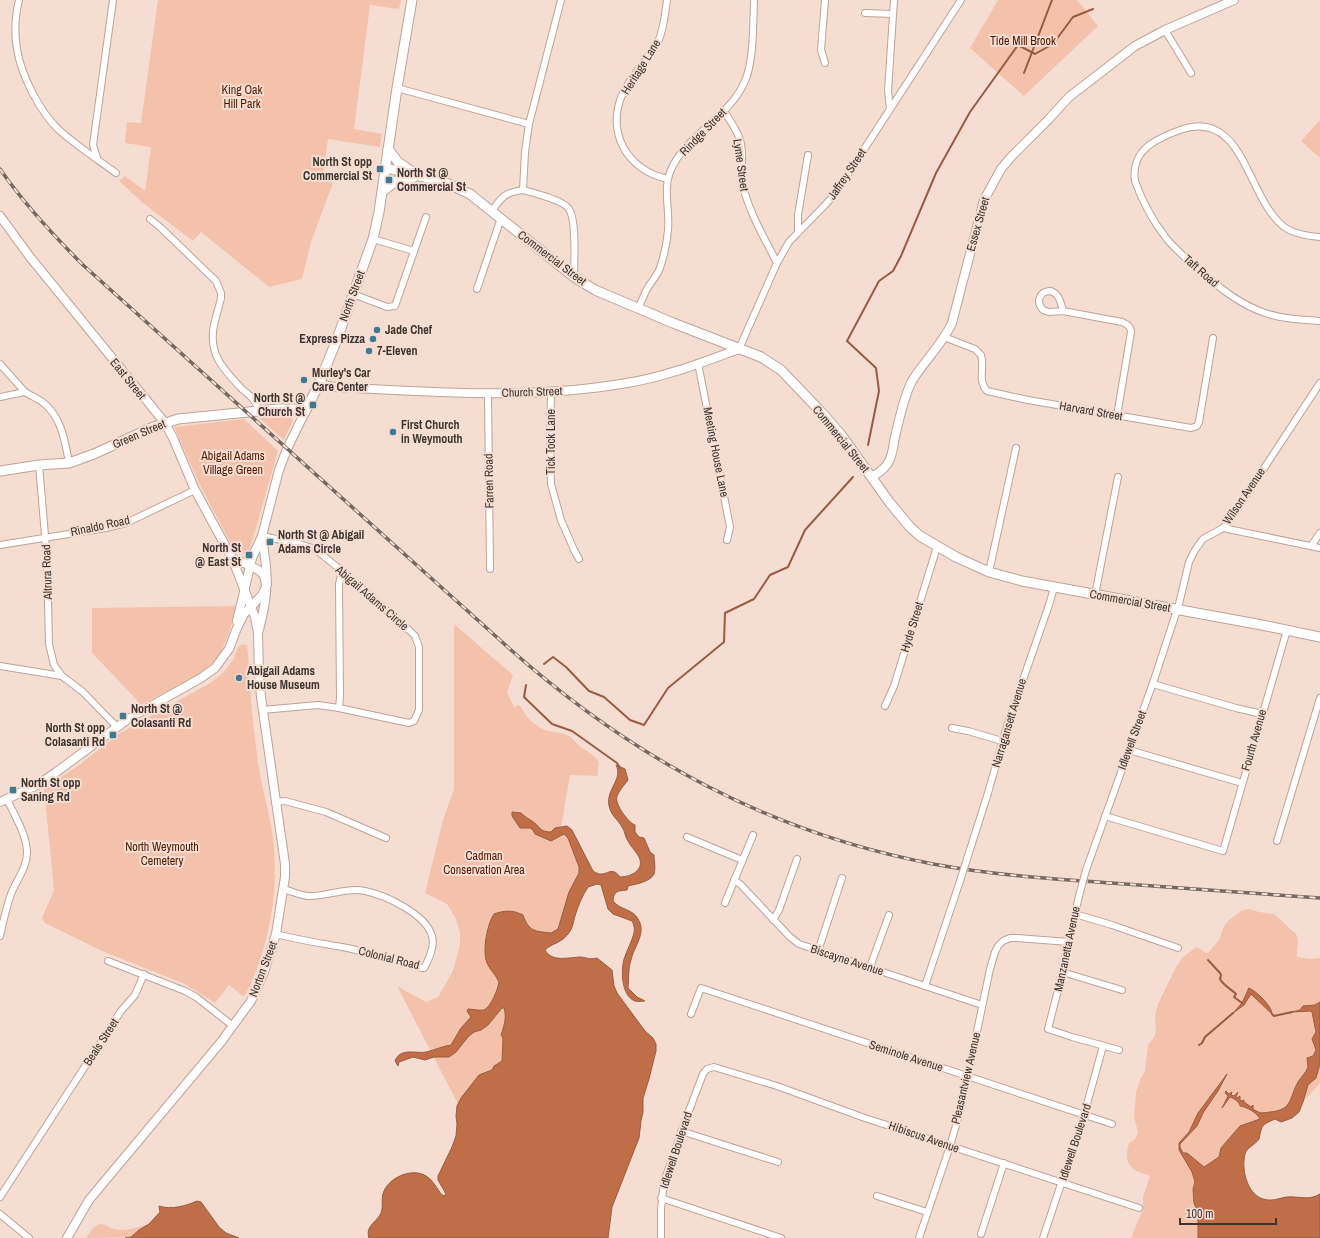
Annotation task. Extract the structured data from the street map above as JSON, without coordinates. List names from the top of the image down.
{
  "streets": {
    "main road": ["Commercial Street", "North Street", "Green Street"],
    "street": [
      "Heritage Lane",
      "Rindge Street",
      "Lyme Street",
      "Jaffrey Street",
      "Essex Street",
      "Taft Road",
      "East Street",
      "Church Street",
      "Harvard Street",
      "Tick Tock Lane",
      "Meeting House Lane",
      "Farren Road",
      "Wilson Avenue",
      "Rinaldo Road",
      "Altrura Road",
      "Abigail Adams Circle",
      "Hyde Street",
      "Narragansett Avenue",
      "Idlewell Street",
      "Fourth Avenue",
      "Manzanetta Avenue",
      "Colonial Road",
      "Biscayne Avenue",
      "Norton Street",
      "Beals Street",
      "Seminole Avenue",
      "Pleasantview Avenue",
      "Hibiscus Avenue",
      "Idlewell Boulevard"
    ]
  },
  "crossings": [
    ["Heritage Lane", "Rindge Street"],
    ["Rindge Street", "Lyme Street"],
    ["Rindge Street", "Commercial Street"],
    ["Lyme Street", "Jaffrey Street"],
    ["Jaffrey Street", "Commercial Street"],
    ["Jaffrey Street", "Church Street"],
    ["Essex Street", "Commercial Street"],
    ["Essex Street", "Harvard Street"],
    ["Commercial Street", "North Street"],
    ["Commercial Street", "Church Street"],
    ["Commercial Street", "Wilson Avenue"],
    ["Commercial Street", "Hyde Street"],
    ["Commercial Street", "Narragansett Avenue"],
    ["Commercial Street", "Idlewell Street"],
    ["Commercial Street", "Fourth Avenue"],
    ["North Street", "East Street"],
    ["North Street", "Church Street"],
    ["North Street", "Green Street"],
    ["North Street", "Abigail Adams Circle"],
    ["North Street", "Norton Street"],
    ["East Street", "Green Street"],
    ["East Street", "Rinaldo Road"],
    ["East Street", "Norton Street"],
    ["Church Street", "Tick Tock Lane"],
    ["Church Street", "Meeting House Lane"],
    ["Church Street", "Farren Road"],
    ["Green Street", "Altrura Road"],
    ["Wilson Avenue", "Idlewell Street"],
    ["Rinaldo Road", "Altrura Road"],
    ["Abigail Adams Circle", "Norton Street"],
    ["Narragansett Avenue", "Biscayne Avenue"],
    ["Idlewell Street", "Fourth Avenue"],
    ["Idlewell Street", "Manzanetta Avenue"],
    ["Manzanetta Avenue", "Pleasantview Avenue"],
    ["Manzanetta Avenue", "Idlewell Boulevard"],
    ["Colonial Road", "Norton Street"],
    ["Biscayne Avenue", "Pleasantview Avenue"],
    ["Seminole Avenue", "Pleasantview Avenue"],
    ["Seminole Avenue", "Idlewell Boulevard"],
    ["Pleasantview Avenue", "Hibiscus Avenue"],
    ["Hibiscus Avenue", "Idlewell Boulevard"]
  ],
  "parks": [
    "Tide Mill Brook",
    "King Oak Hill Park",
    "Abigail Adams Village Green",
    "North Weymouth Cemetery",
    "Cadman Conservation Area"
  ],
  "places": {
    "transit": [
      "North St opp Commercial St",
      "North St @ Commercial St",
      "North St @ Church St",
      "North St @ Abigail Adams Circle",
      "North St @ East St",
      "North St @ Colasanti Rd",
      "North St opp Colasanti Rd",
      "North St opp Saning Rd"
    ],
    "other": [
      "Jade Chef",
      "Express Pizza",
      "7-Eleven",
      "Murley's Car Care Center",
      "First Church in Weymouth",
      "Abigail Adams House Museum"
    ]
  },
  "scale_bar": "100 m"
}
